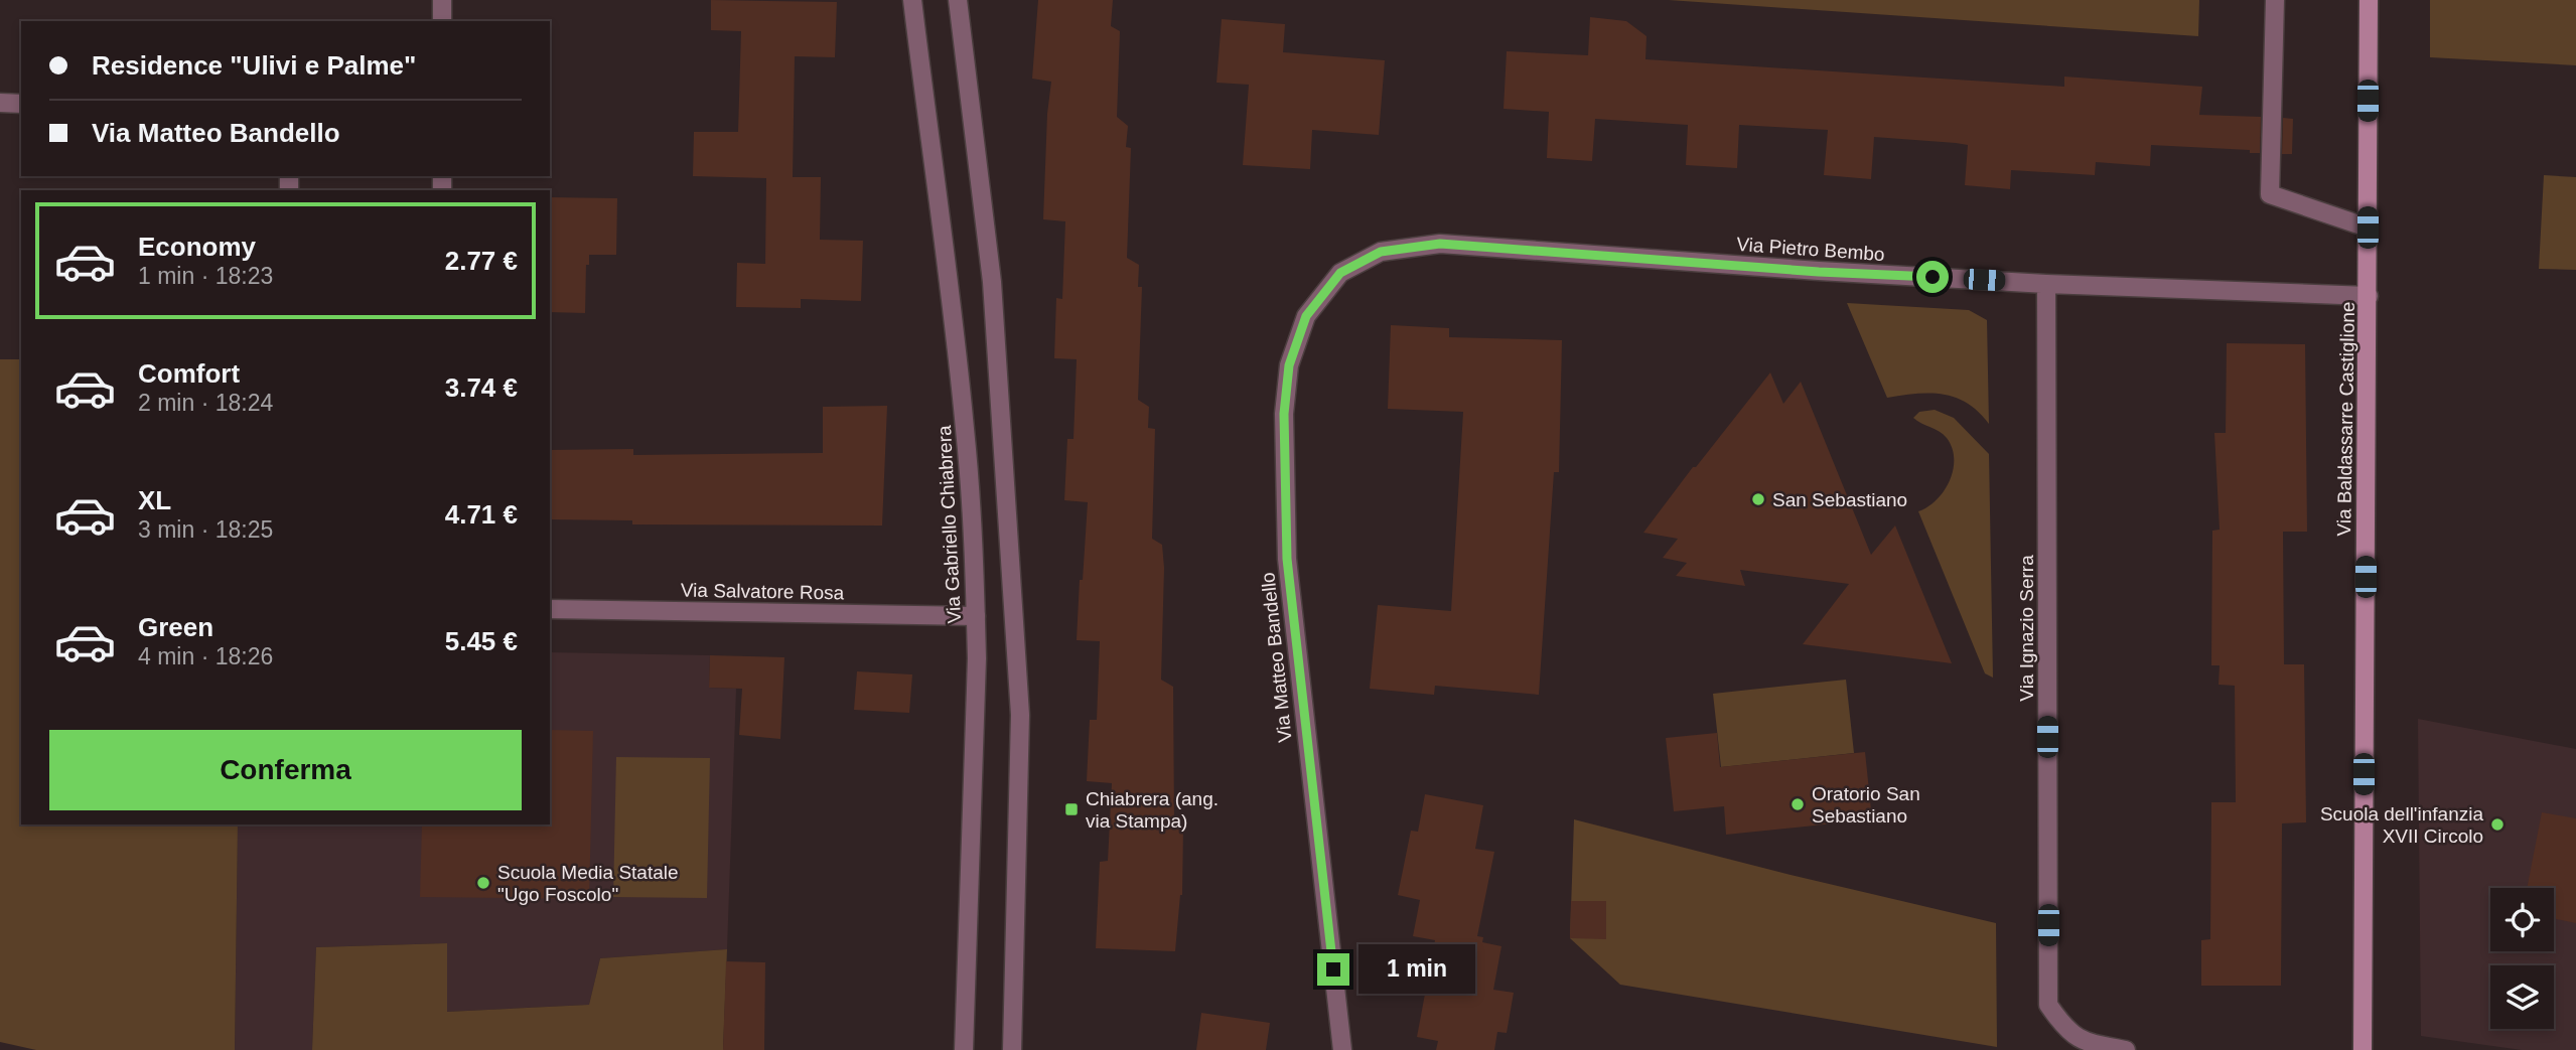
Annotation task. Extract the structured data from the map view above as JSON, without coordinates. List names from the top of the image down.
{
  "streets": {
    "main road": ["Via Baldassarre Castiglione"],
    "street": [
      "Via Pietro Bembo",
      "Via Gabriello Chiabrera",
      "Via Salvatore Rosa",
      "Via Ignazio Serra",
      "Via Matteo Bandello"
    ]
  },
  "crossings": [
    ["Via Pietro Bembo", "Via Baldassarre Castiglione"],
    ["Via Pietro Bembo", "Via Ignazio Serra"],
    ["Via Pietro Bembo", "Via Matteo Bandello"],
    ["Via Gabriello Chiabrera", "Via Salvatore Rosa"]
  ],
  "places": {
    "other": [
      "San Sebastiano",
      "Oratorio San Sebastiano",
      "Scuola dell'infanzia XVII Circolo",
      "Scuola Media Statale \"Ugo Foscolo\""
    ],
    "transit": ["Chiabrera (ang. via Stampa)"]
  },
  "page": {
    "banner": ["Residence \"Ulivi e Palme\"", "Via Matteo Bandello"],
    "list": [
      {
        "name": "Economy",
        "note": "1 min · 18:23",
        "value": "2.77 €"
      },
      {
        "name": "Comfort",
        "note": "2 min · 18:24",
        "value": "3.74 €"
      },
      {
        "name": "XL",
        "note": "3 min · 18:25",
        "value": "4.71 €"
      },
      {
        "name": "Green",
        "note": "4 min · 18:26",
        "value": "5.45 €"
      }
    ],
    "buttons": "Conferma",
    "bubble": "1 min"
  }
}
